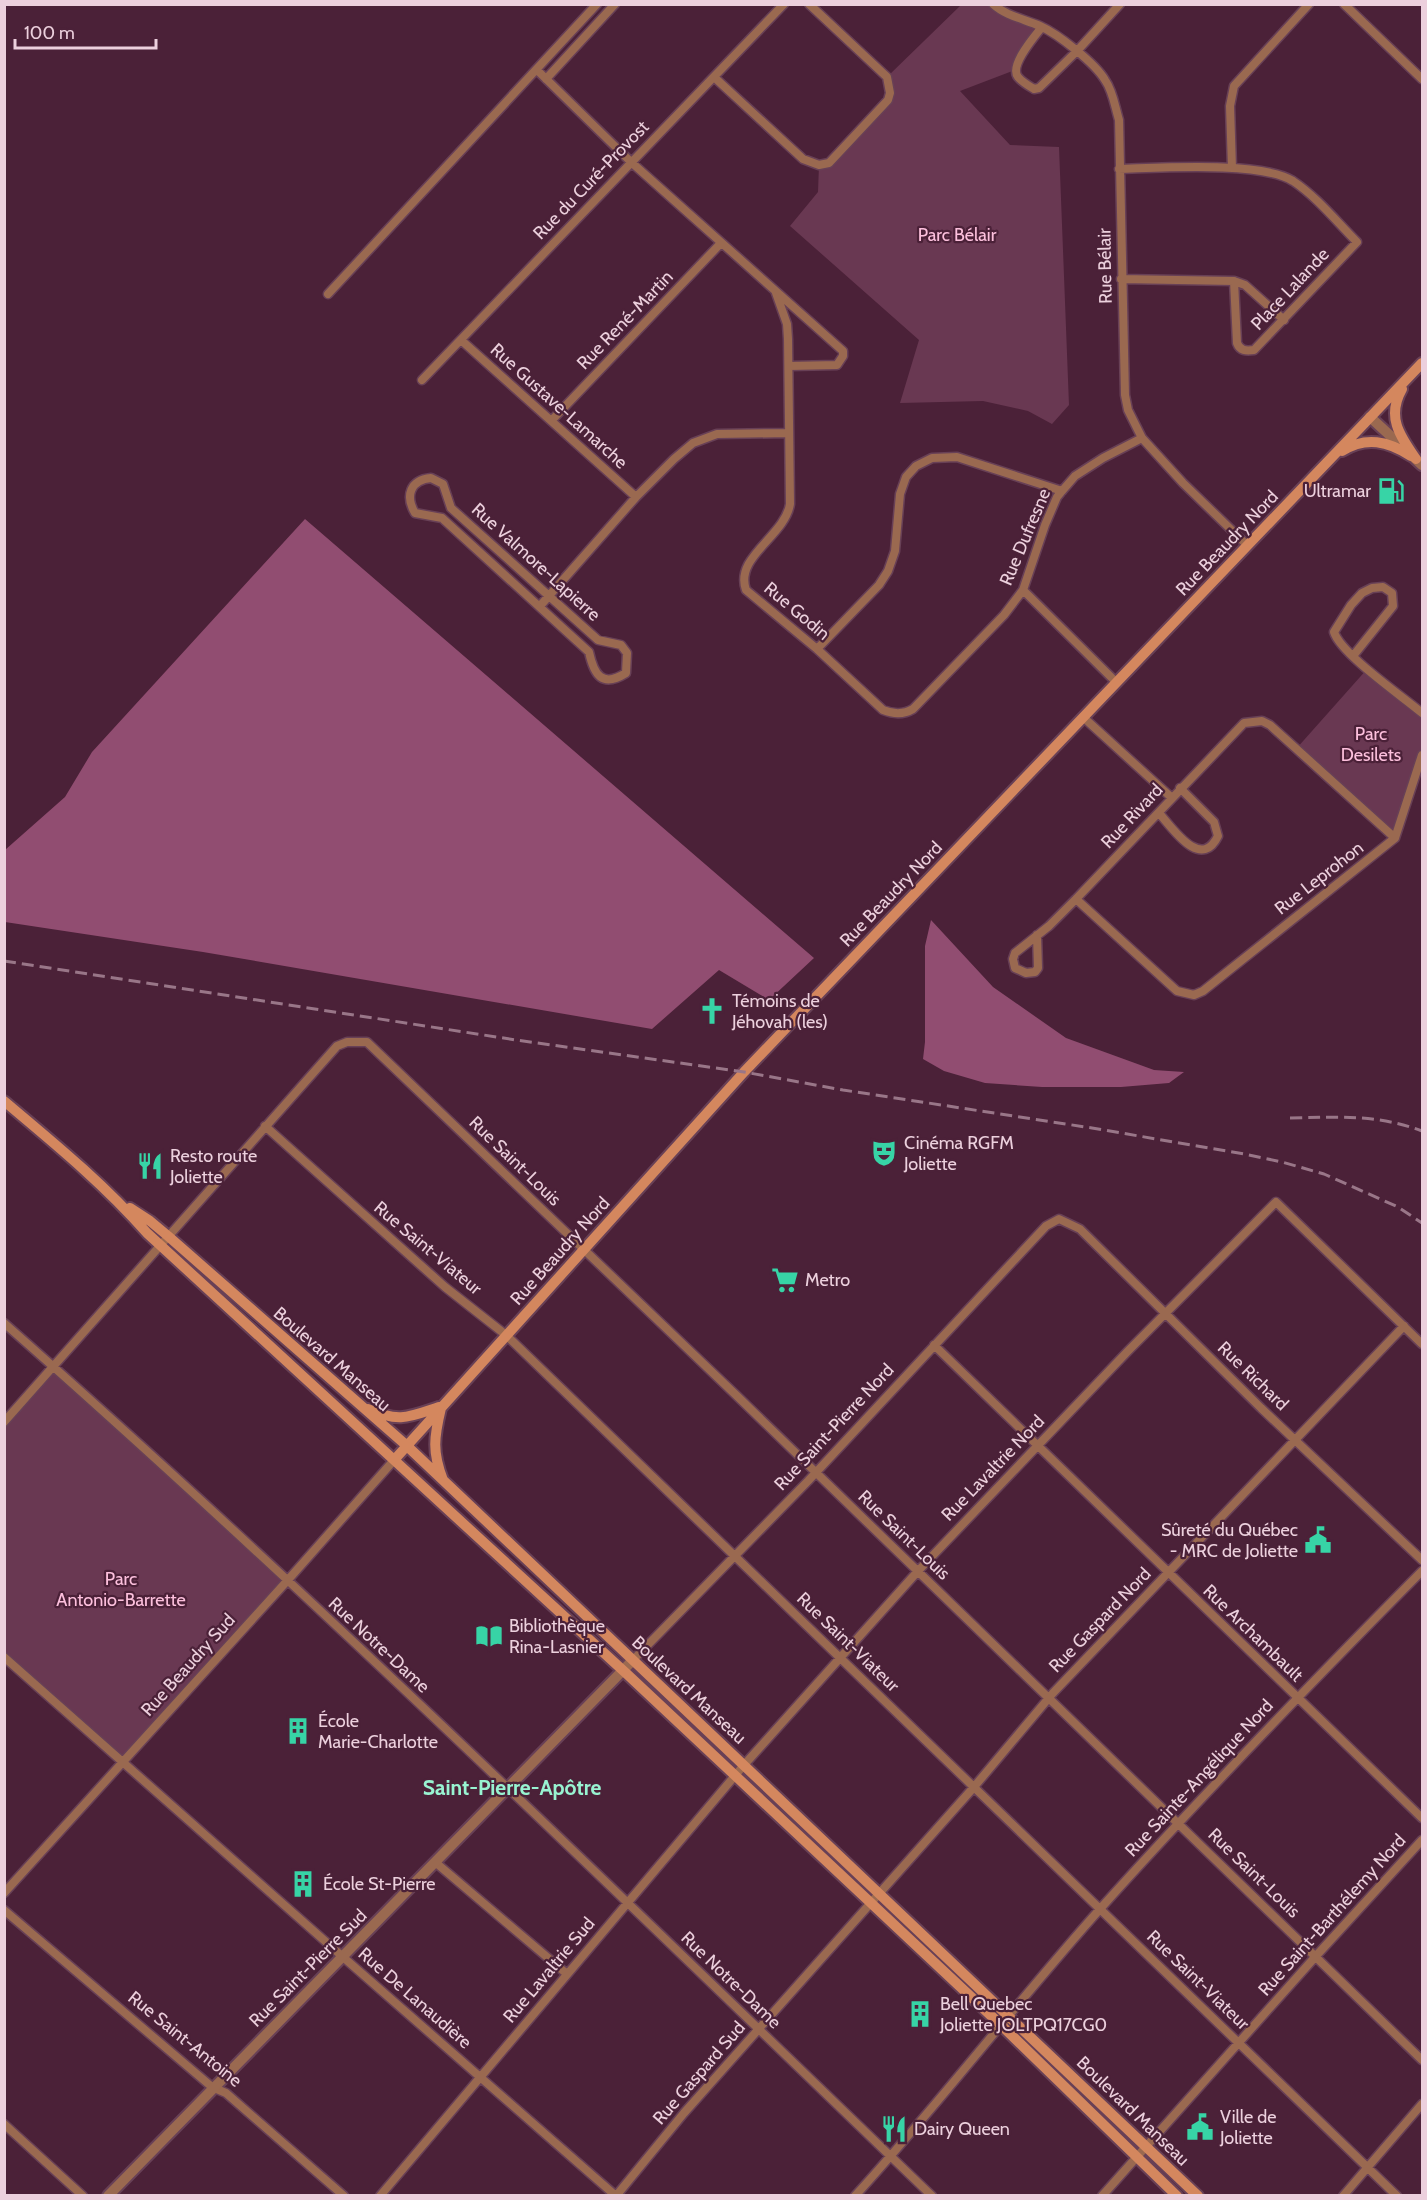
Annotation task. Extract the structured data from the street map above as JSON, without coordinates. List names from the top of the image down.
{
  "streets": {
    "main road": ["Rue Beaudry Nord", "Boulevard Manseau"],
    "street": [
      "Rue du Curé-Provost",
      "Rue Bélair",
      "Place Lalande",
      "Rue René-Martin",
      "Rue Gustave-Lamarche",
      "Rue Dufresne",
      "Rue Valmore-Lapierre",
      "Rue Godin",
      "Rue Rivard",
      "Rue Leprohon",
      "Rue Saint-Louis",
      "Rue Saint-Viateur",
      "Rue Richard",
      "Rue Saint-Pierre Nord",
      "Rue Lavaltrie Nord",
      "Rue Gaspard Nord",
      "Rue Archambault",
      "Rue Notre-Dame",
      "Rue Beaudry Sud",
      "Rue Sainte-Angélique Nord",
      "Rue Saint-Barthélemy Nord",
      "Rue Saint-Pierre Sud",
      "Rue Lavaltrie Sud",
      "Rue De Lanaudière",
      "Rue Saint-Antoine",
      "Rue Gaspard Sud"
    ]
  },
  "crossings": [
    ["Rue du Curé-Provost", "Rue Gustave-Lamarche"],
    ["Rue du Curé-Provost", "Rue Godin"],
    ["Rue Bélair", "Rue Dufresne"],
    ["Rue Bélair", "Rue Beaudry Nord"],
    ["Rue René-Martin", "Rue Gustave-Lamarche"],
    ["Rue René-Martin", "Rue Godin"],
    ["Rue Dufresne", "Rue Godin"],
    ["Rue Beaudry Nord", "Rue Saint-Louis"],
    ["Rue Beaudry Nord", "Rue Saint-Viateur"],
    ["Rue Beaudry Nord", "Boulevard Manseau"],
    ["Rue Beaudry Nord", "Rue Beaudry Sud"],
    ["Rue Rivard", "Rue Leprohon"],
    ["Rue Saint-Louis", "Rue Saint-Viateur"],
    ["Rue Saint-Louis", "Rue Saint-Pierre Nord"],
    ["Rue Saint-Louis", "Rue Lavaltrie Nord"],
    ["Rue Saint-Louis", "Rue Gaspard Nord"],
    ["Rue Saint-Louis", "Rue Sainte-Angélique Nord"],
    ["Rue Saint-Louis", "Rue Saint-Barthélemy Nord"],
    ["Rue Saint-Viateur", "Rue Saint-Pierre Nord"],
    ["Rue Saint-Viateur", "Rue Lavaltrie Nord"],
    ["Rue Saint-Viateur", "Rue Gaspard Nord"],
    ["Rue Saint-Viateur", "Rue Sainte-Angélique Nord"],
    ["Rue Saint-Viateur", "Rue Saint-Barthélemy Nord"],
    ["Boulevard Manseau", "Rue Saint-Pierre Nord"],
    ["Boulevard Manseau", "Rue Lavaltrie Nord"],
    ["Boulevard Manseau", "Rue Gaspard Nord"],
    ["Boulevard Manseau", "Rue Beaudry Sud"],
    ["Boulevard Manseau", "Rue Sainte-Angélique Nord"],
    ["Boulevard Manseau", "Rue Saint-Barthélemy Nord"],
    ["Boulevard Manseau", "Rue Saint-Pierre Sud"],
    ["Boulevard Manseau", "Rue Lavaltrie Sud"],
    ["Boulevard Manseau", "Rue Gaspard Sud"],
    ["Rue Richard", "Rue Saint-Pierre Nord"],
    ["Rue Richard", "Rue Lavaltrie Nord"],
    ["Rue Richard", "Rue Gaspard Nord"],
    ["Rue Saint-Pierre Nord", "Rue Archambault"],
    ["Rue Saint-Pierre Nord", "Rue Saint-Pierre Sud"],
    ["Rue Lavaltrie Nord", "Rue Gaspard Nord"],
    ["Rue Lavaltrie Nord", "Rue Archambault"],
    ["Rue Lavaltrie Nord", "Rue Lavaltrie Sud"],
    ["Rue Gaspard Nord", "Rue Archambault"],
    ["Rue Gaspard Nord", "Rue Gaspard Sud"],
    ["Rue Archambault", "Rue Sainte-Angélique Nord"],
    ["Rue Notre-Dame", "Rue Beaudry Sud"],
    ["Rue Notre-Dame", "Rue Sainte-Angélique Nord"],
    ["Rue Notre-Dame", "Rue Saint-Pierre Sud"],
    ["Rue Notre-Dame", "Rue Lavaltrie Sud"],
    ["Rue Notre-Dame", "Rue Gaspard Sud"],
    ["Rue Beaudry Sud", "Rue De Lanaudière"],
    ["Rue Saint-Pierre Sud", "Rue De Lanaudière"],
    ["Rue Saint-Pierre Sud", "Rue Saint-Antoine"],
    ["Rue Lavaltrie Sud", "Rue De Lanaudière"],
    ["Rue De Lanaudière", "Rue Gaspard Sud"]
  ],
  "districts": ["Saint-Pierre-Apôtre"],
  "parks": ["Parc Bélair", "Parc Desilets", "Parc Antonio-Barrette"],
  "places": {
    "fuel station": ["Ultramar"],
    "church": ["Témoins de Jéhovah (les)"],
    "theatre": ["Cinéma RGFM Joliette"],
    "restaurant": ["Resto route Joliette", "Dairy Queen"],
    "supermarket": ["Metro"],
    "public building": ["Sûreté du Québec - MRC de Joliette", "Ville de Joliette"],
    "library": ["Bibliothèque Rina-Lasnier"],
    "building": ["École Marie-Charlotte", "École St-Pierre", "Bell Quebec Joliette JOLTPQ17CG0"]
  },
  "scale_bar": "100 m"
}
